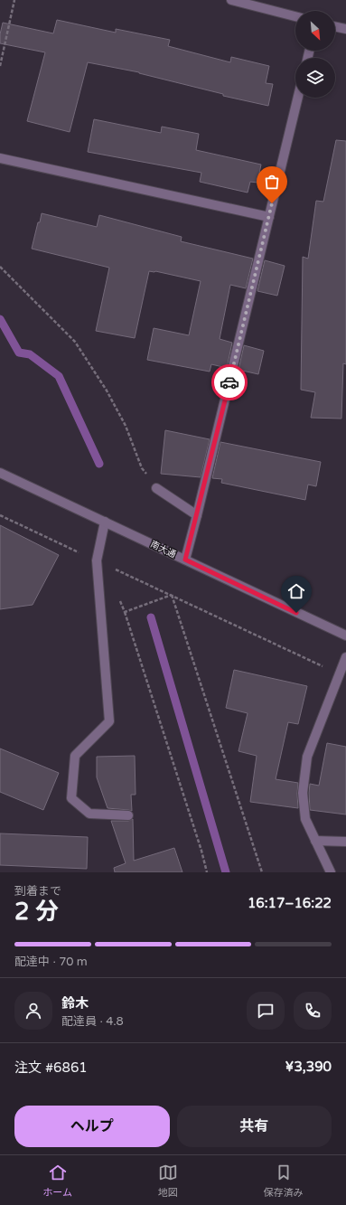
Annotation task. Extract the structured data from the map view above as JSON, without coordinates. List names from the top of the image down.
{
  "streets": {
    "street": ["南大通"]
  },
  "north": "bottom right",
  "page": {
    "heading": ["2 分", "到着まで", "16:17–16:22"],
    "panel": [
      "鈴木",
      "配達員 · 4.8",
      "注文 #6861",
      "¥3,390"
    ],
    "bar": "配達中 · 70 m",
    "buttons": ["ヘルプ", "共有"],
    "tabs": ["ホーム", "地図", "保存済み"]
  }
}
